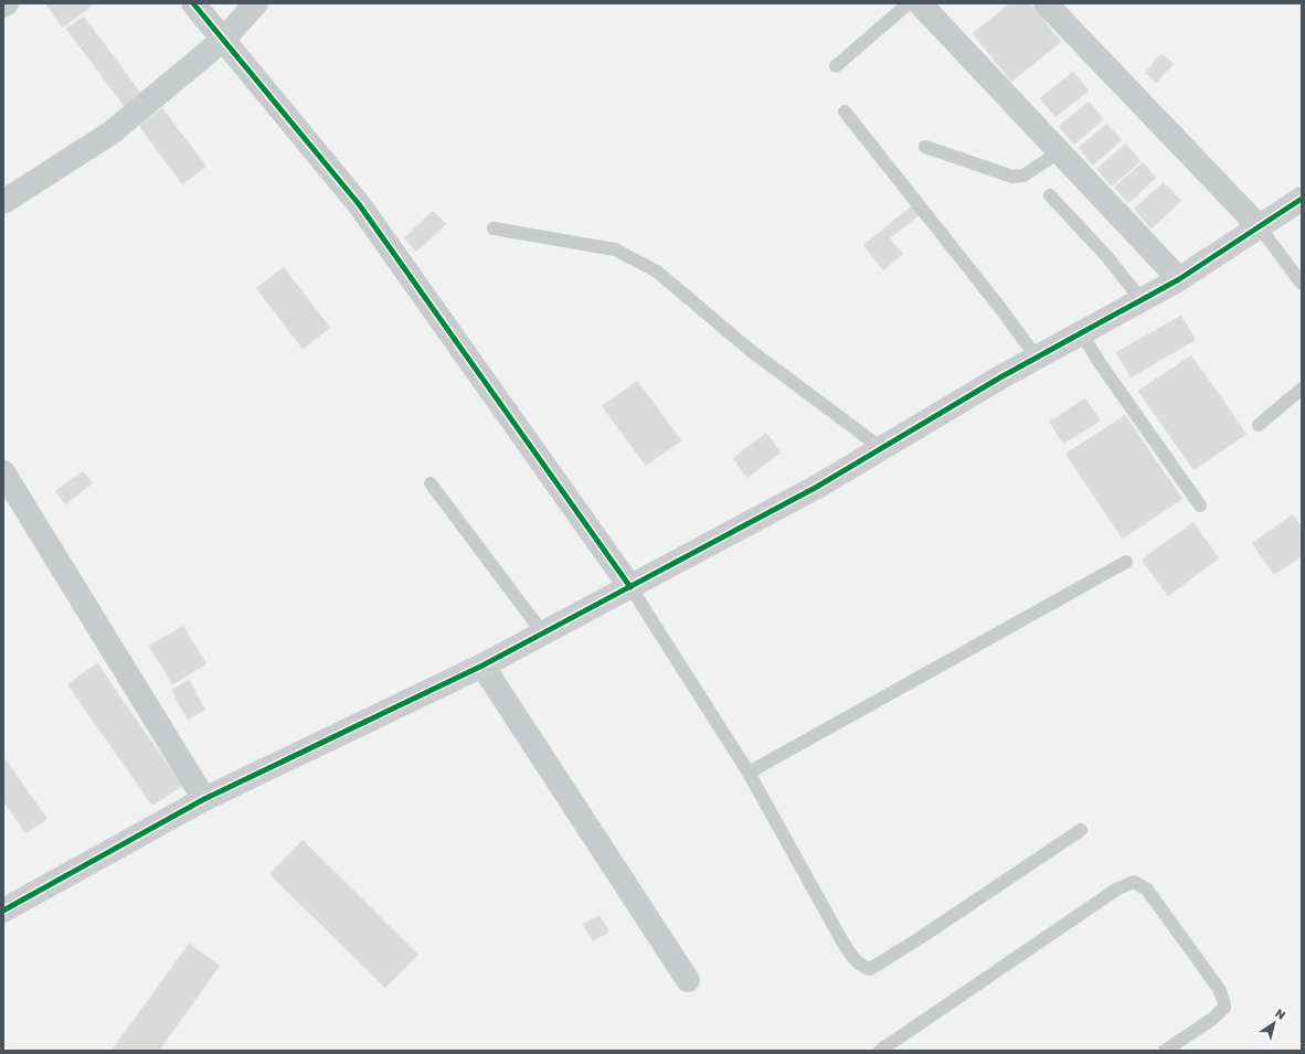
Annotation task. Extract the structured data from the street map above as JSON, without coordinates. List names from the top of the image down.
{
  "north": "top right"
}
